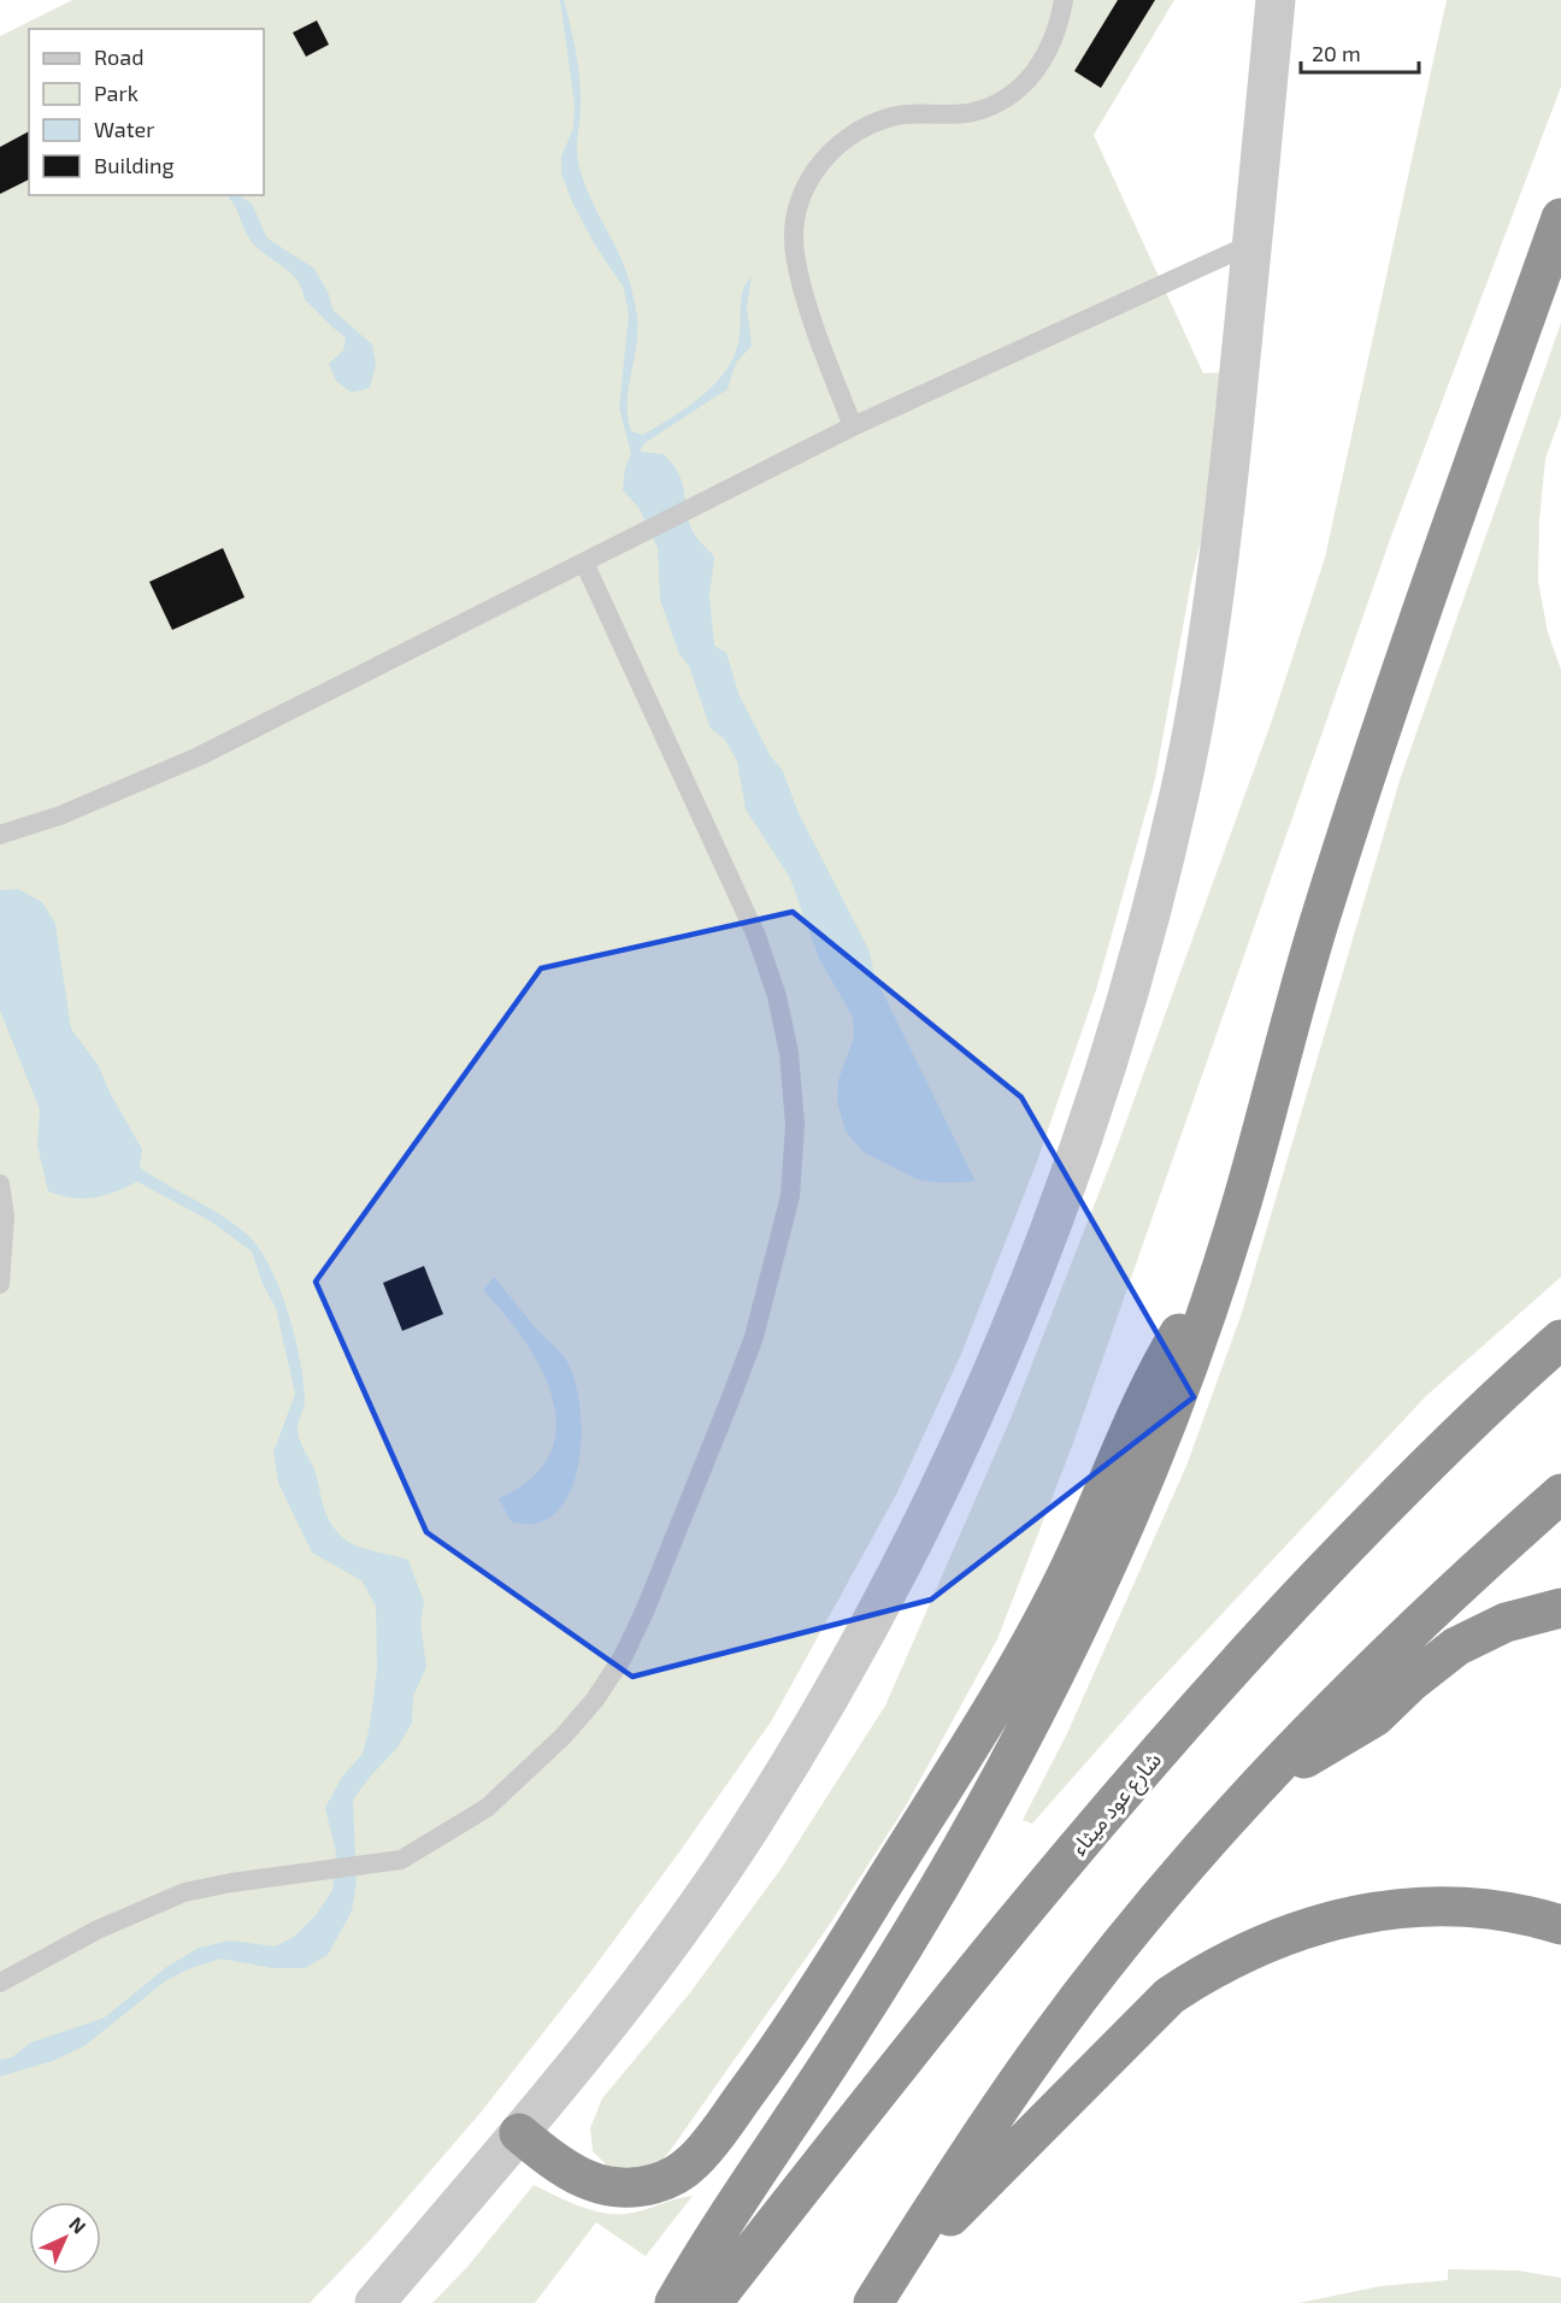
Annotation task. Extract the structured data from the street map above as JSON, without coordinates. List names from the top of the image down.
{
  "streets": {
    "highway": ["شارع عود ميثاء"]
  },
  "legend": [
    "Road",
    "Park",
    "Water",
    "Building"
  ],
  "scale_bar": "20 m",
  "north": "top right"
}
